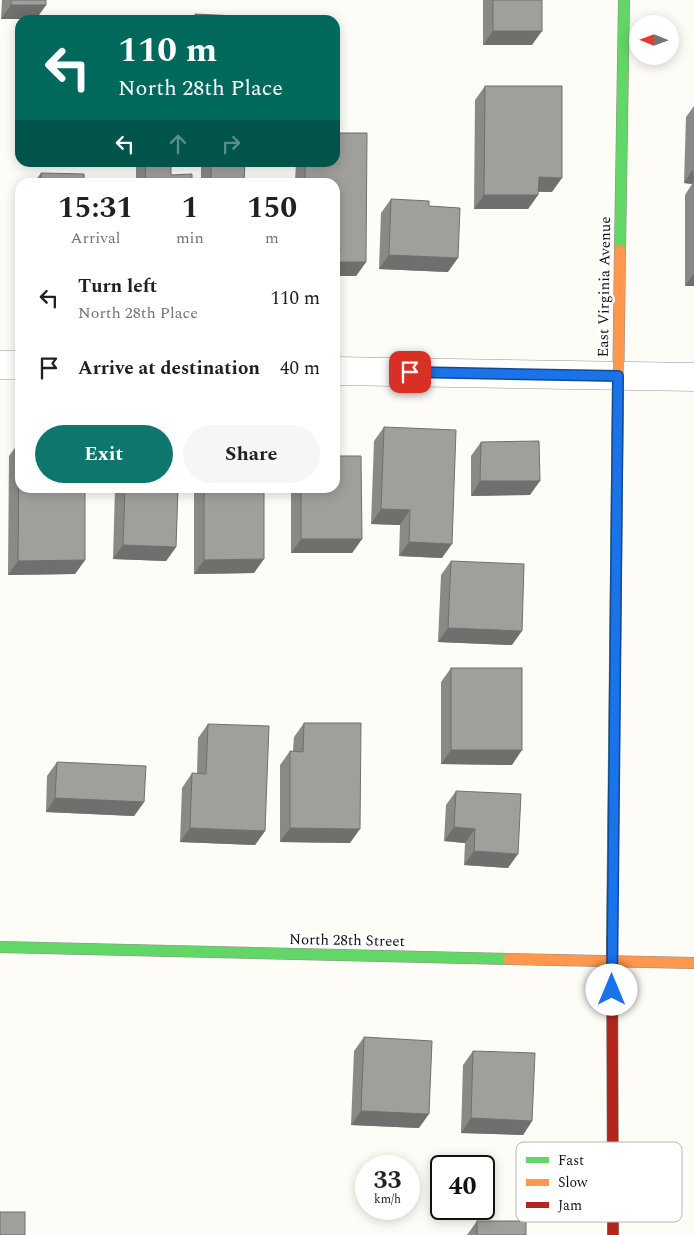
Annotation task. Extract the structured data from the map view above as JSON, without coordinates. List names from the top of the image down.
{
  "streets": {
    "street": ["East Virginia Avenue", "North 28th Street"]
  },
  "crossings": [
    ["East Virginia Avenue", "North 28th Street"]
  ],
  "legend": ["Fast", "Slow", "Jam"],
  "north": "left",
  "page": {
    "turn": ["110 m", "North 28th Place"],
    "eta": [
      "15:31",
      "Arrival",
      "1",
      "min",
      "150",
      "m"
    ],
    "list": [
      {
        "name": "Turn left",
        "note": "North 28th Place",
        "value": "110 m"
      },
      {
        "name": "Arrive at destination",
        "value": "40 m"
      }
    ],
    "buttons": ["Exit", "Share"],
    "speed": "33 km/h",
    "limit": "40"
  }
}
